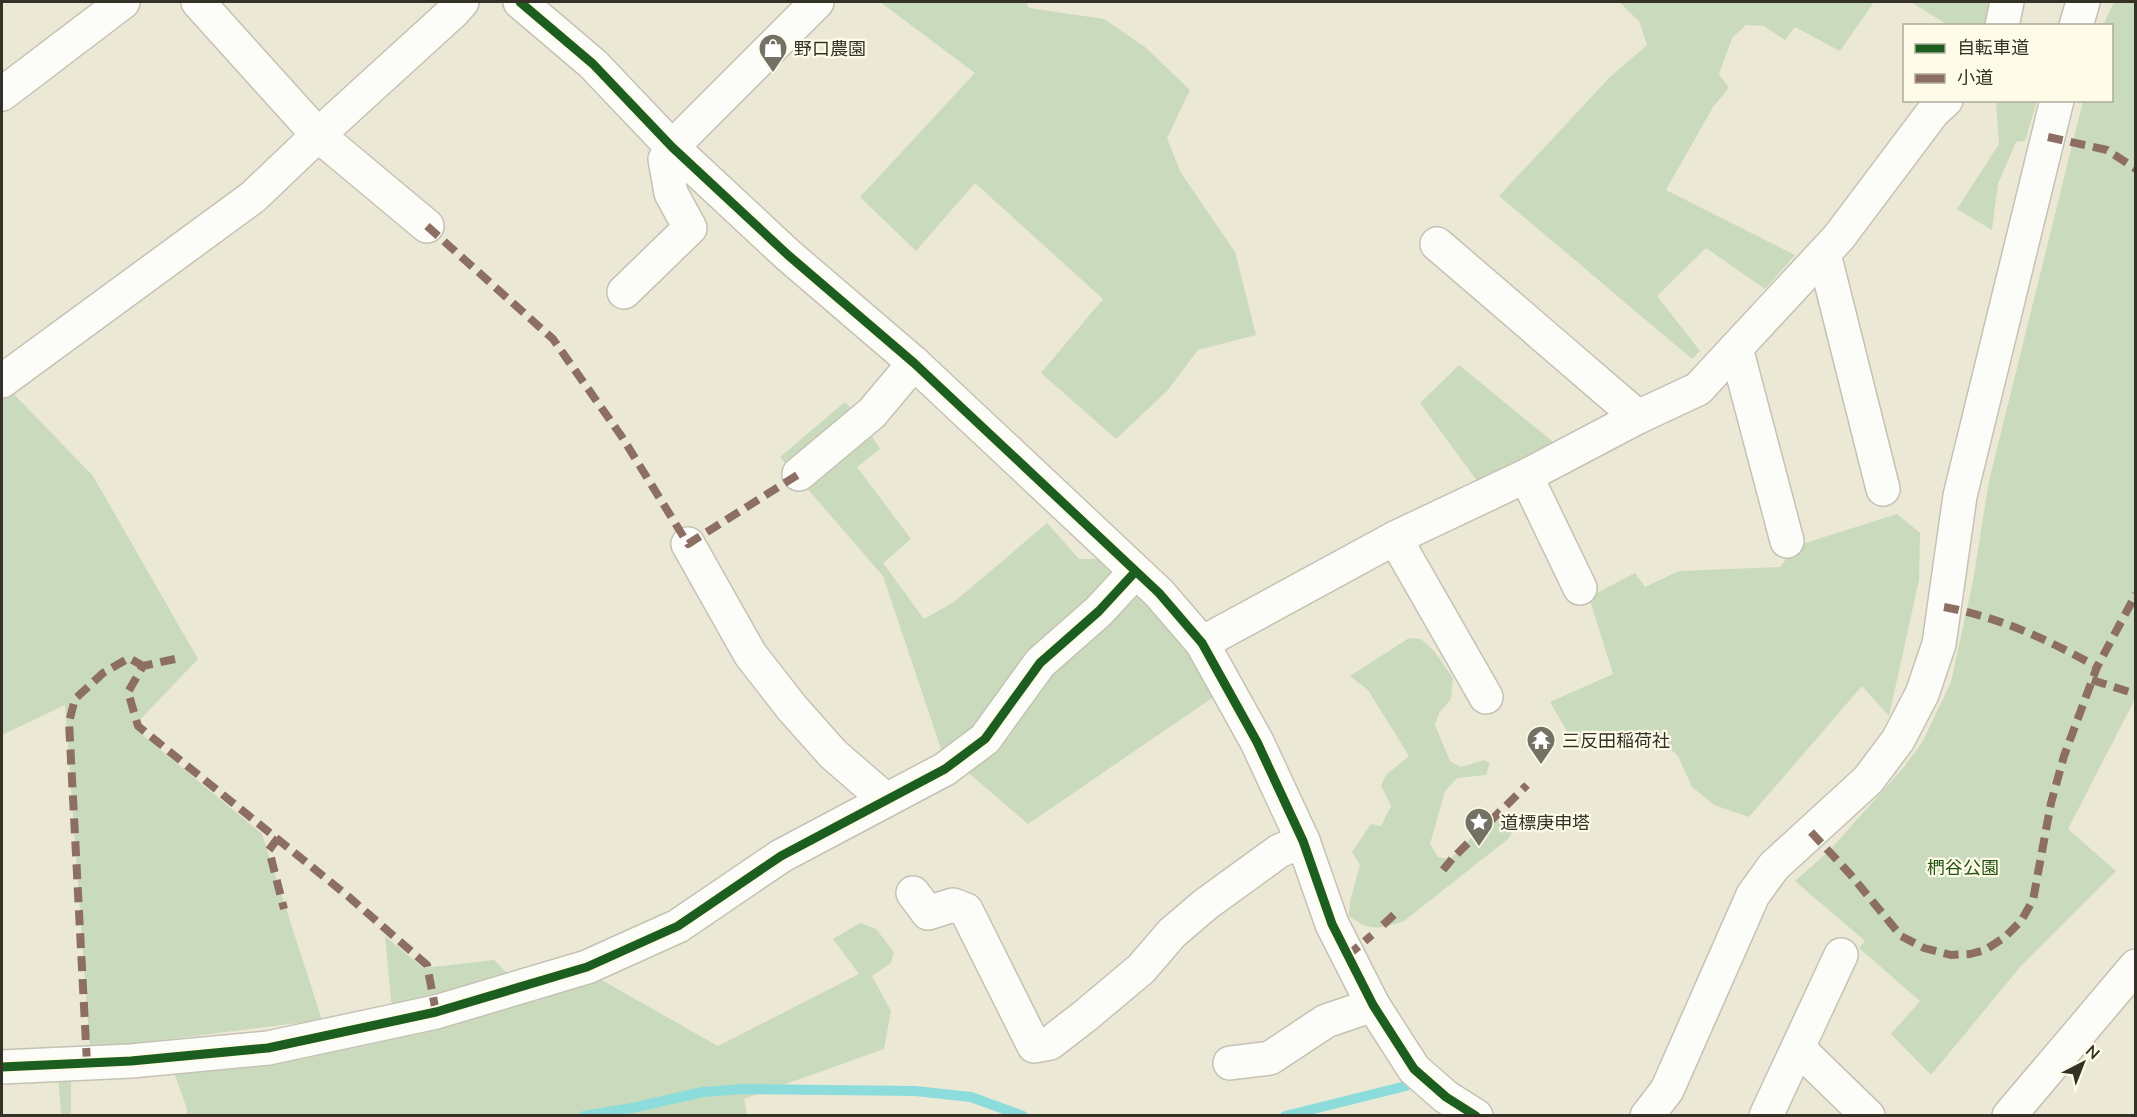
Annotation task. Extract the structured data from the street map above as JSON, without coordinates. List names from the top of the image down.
{
  "parks": ["椚谷公園"],
  "places": {
    "shop": ["野口農園"],
    "temple": ["三反田稲荷社"],
    "place": ["道標庚申塔"]
  },
  "legend": ["自転車道", "小道"],
  "north": "top right"
}
